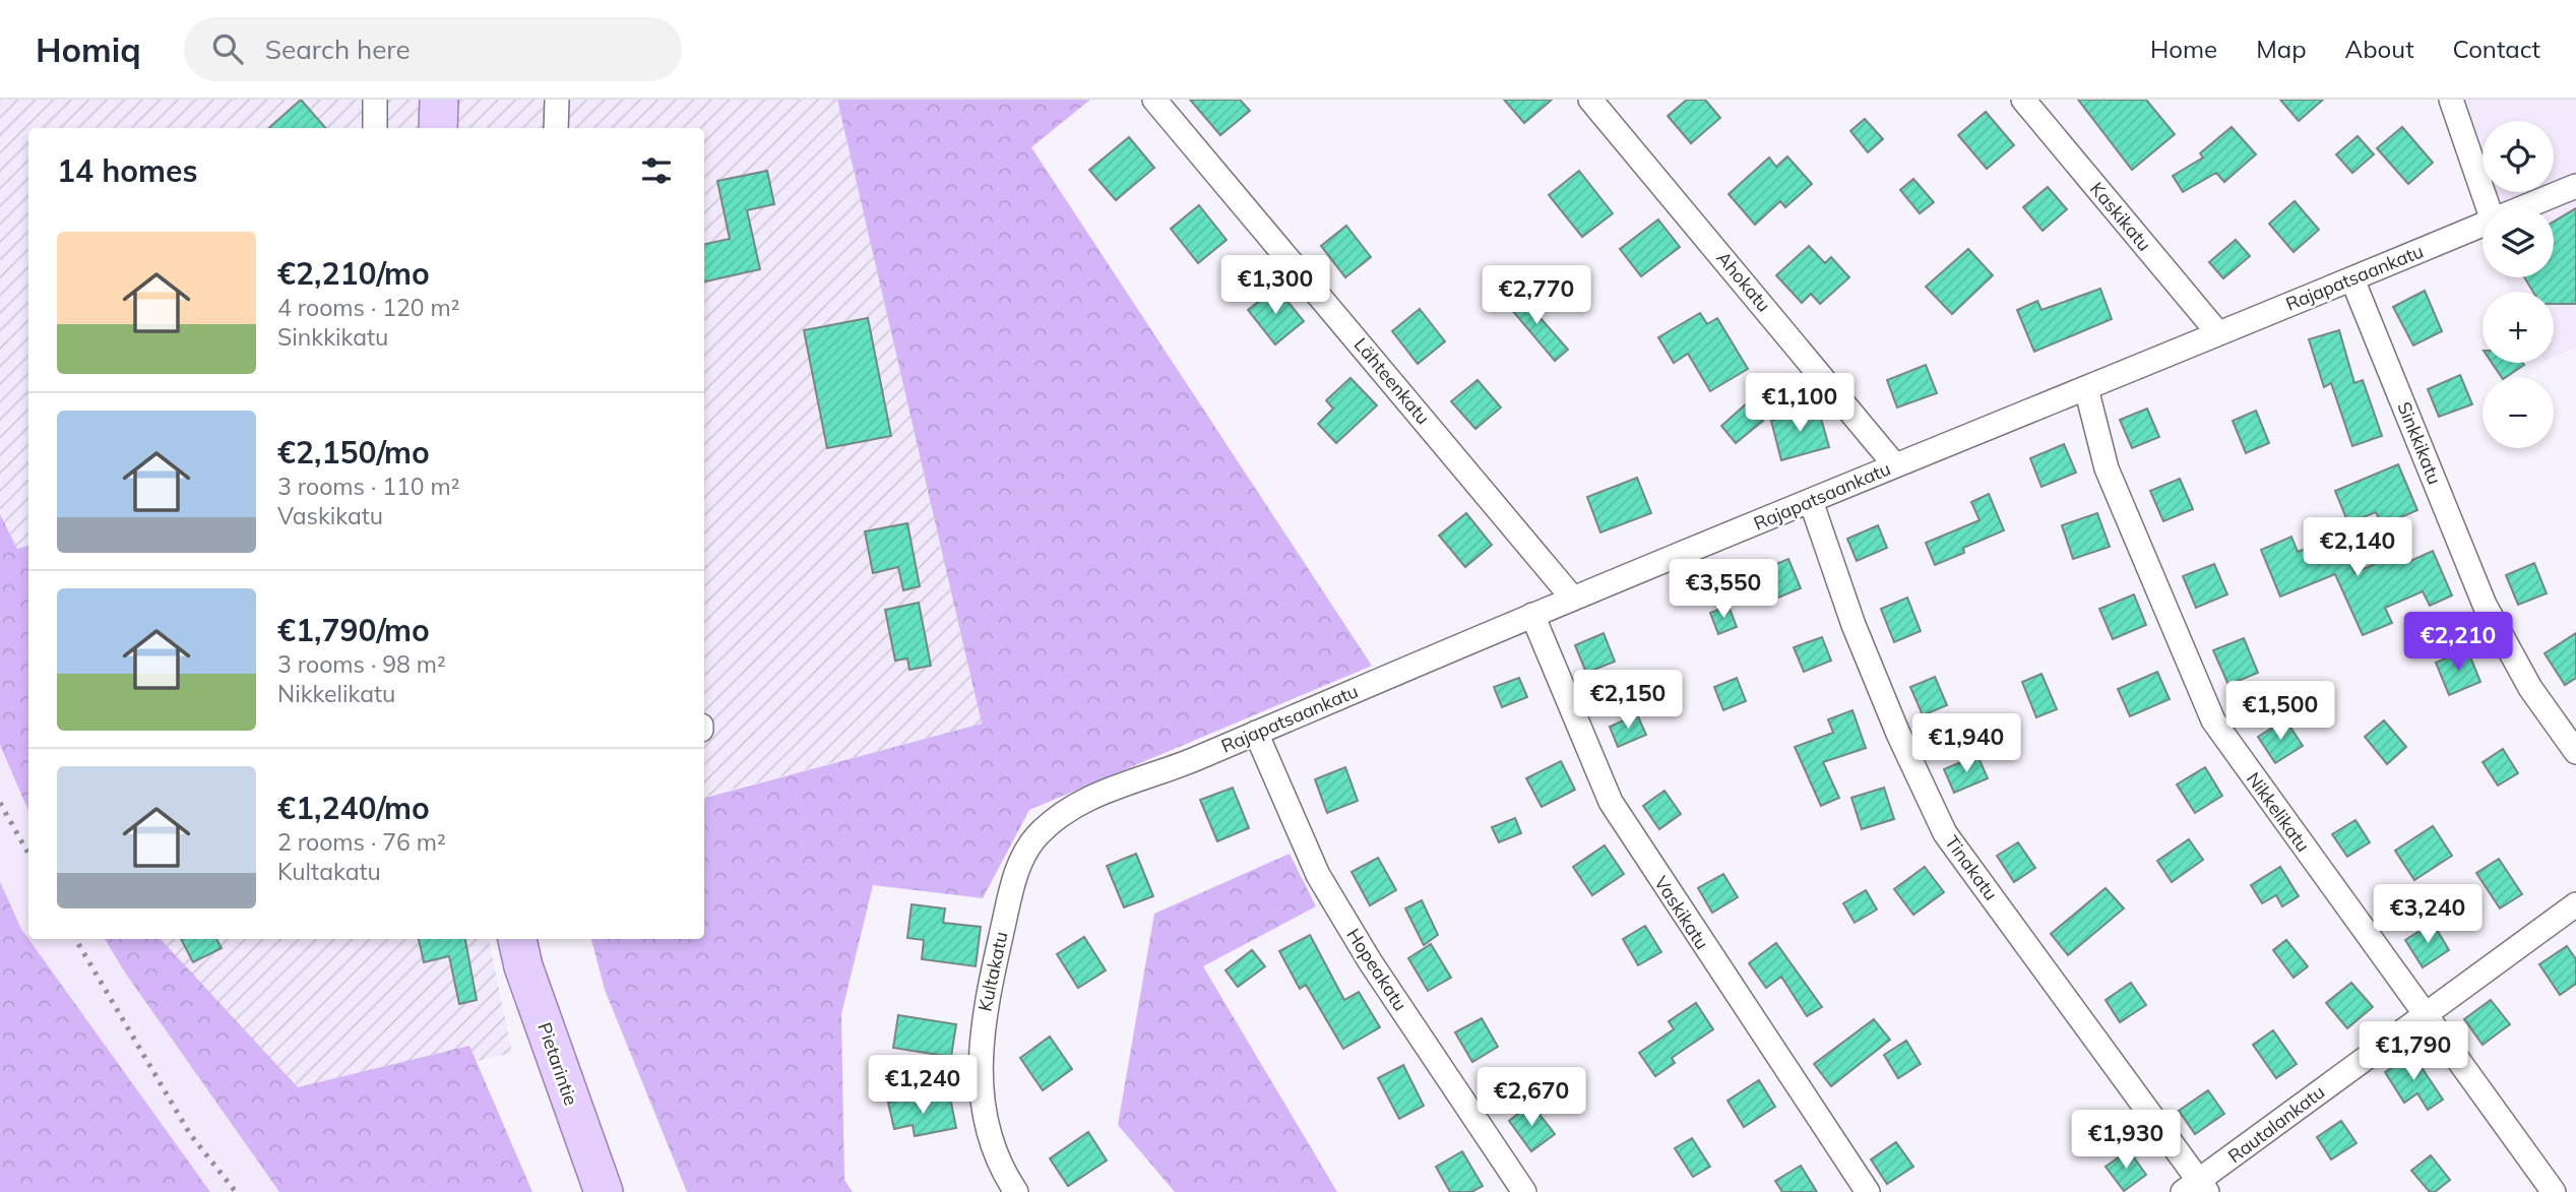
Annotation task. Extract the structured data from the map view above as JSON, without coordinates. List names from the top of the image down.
{
  "streets": {
    "main road": ["Pietarintie"],
    "street": [
      "Kaskikatu",
      "Rajapatsaankatu",
      "Ahokatu",
      "Lähteenkatu",
      "Sinkkikatu",
      "Nikkelikatu",
      "Tinakatu",
      "Vaskikatu",
      "Hopeakatu",
      "Kultakatu",
      "Rautalankatu"
    ]
  },
  "crossings": [
    ["Kaskikatu", "Rajapatsaankatu"],
    ["Rajapatsaankatu", "Ahokatu"],
    ["Rajapatsaankatu", "Lähteenkatu"],
    ["Rajapatsaankatu", "Sinkkikatu"],
    ["Rajapatsaankatu", "Nikkelikatu"],
    ["Rajapatsaankatu", "Tinakatu"],
    ["Rajapatsaankatu", "Vaskikatu"],
    ["Rajapatsaankatu", "Hopeakatu"],
    ["Rajapatsaankatu", "Kultakatu"],
    ["Nikkelikatu", "Rautalankatu"],
    ["Tinakatu", "Rautalankatu"]
  ],
  "page": {
    "header": "Homiq",
    "search": "Search here",
    "nav": [
      "Home",
      "Map",
      "About",
      "Contact"
    ],
    "map_buttons": ["+", "−"],
    "heading": "14 homes",
    "list": [
      {
        "name": "€2,210/mo",
        "note": "4 rooms · 120 m² · Sinkkikatu"
      },
      {
        "name": "€2,150/mo",
        "note": "3 rooms · 110 m² · Vaskikatu"
      },
      {
        "name": "€1,790/mo",
        "note": "3 rooms · 98 m² · Nikkelikatu"
      },
      {
        "name": "€1,240/mo",
        "note": "2 rooms · 76 m² · Kultakatu"
      }
    ],
    "price": [
      "€1,300",
      "€2,770",
      "€1,100",
      "€2,140",
      "€3,550",
      "€2,210",
      "€2,150",
      "€1,500",
      "€1,940",
      "€3,240",
      "€1,790",
      "€1,240",
      "€2,670",
      "€1,930"
    ]
  }
}
